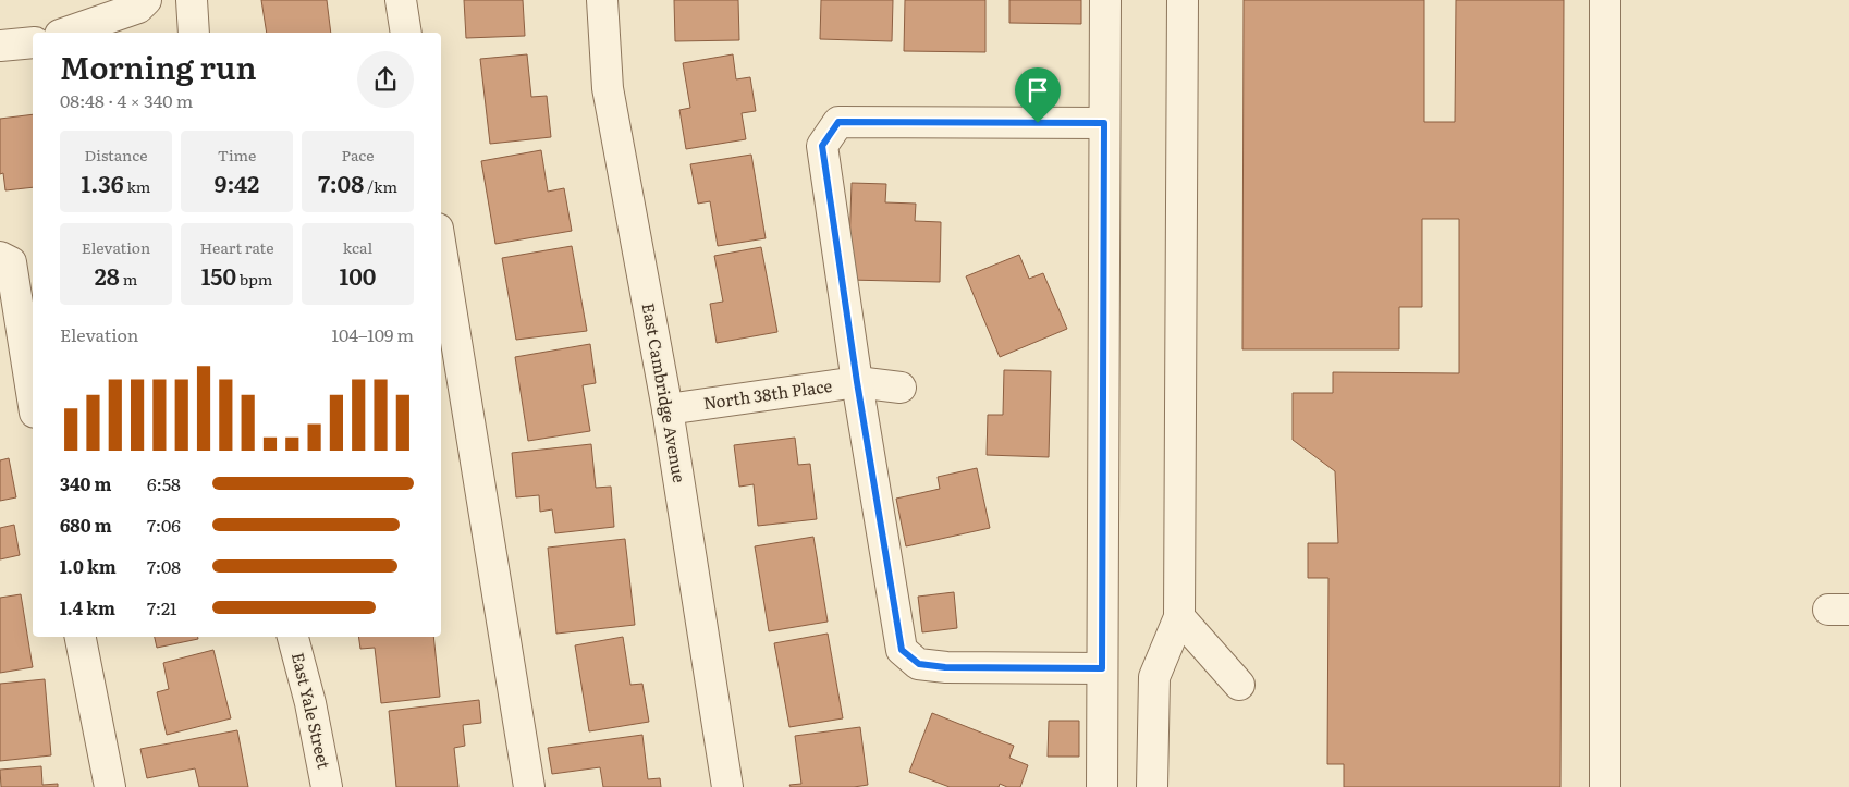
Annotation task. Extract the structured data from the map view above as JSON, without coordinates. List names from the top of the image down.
{
  "streets": {
    "street": ["East Cambridge Avenue", "North 38th Place", "East Yale Street"]
  },
  "crossings": [
    ["East Cambridge Avenue", "North 38th Place"]
  ],
  "page": {
    "heading": ["Morning run", "08:48 · 4 × 340 m"],
    "stats": [
      ["Distance", "1.36 km"],
      ["Time", "9:42"],
      ["Pace", "7:08 /km"],
      ["Elevation", "28 m"],
      ["Heart rate", "150 bpm"],
      ["kcal", "100"]
    ],
    "chart": ["Elevation", "104–109 m"],
    "list": [
      {
        "name": "340 m",
        "note": "6:58"
      },
      {
        "name": "680 m",
        "note": "7:06"
      },
      {
        "name": "1.0 km",
        "note": "7:08"
      },
      {
        "name": "1.4 km",
        "note": "7:21"
      }
    ]
  }
}
